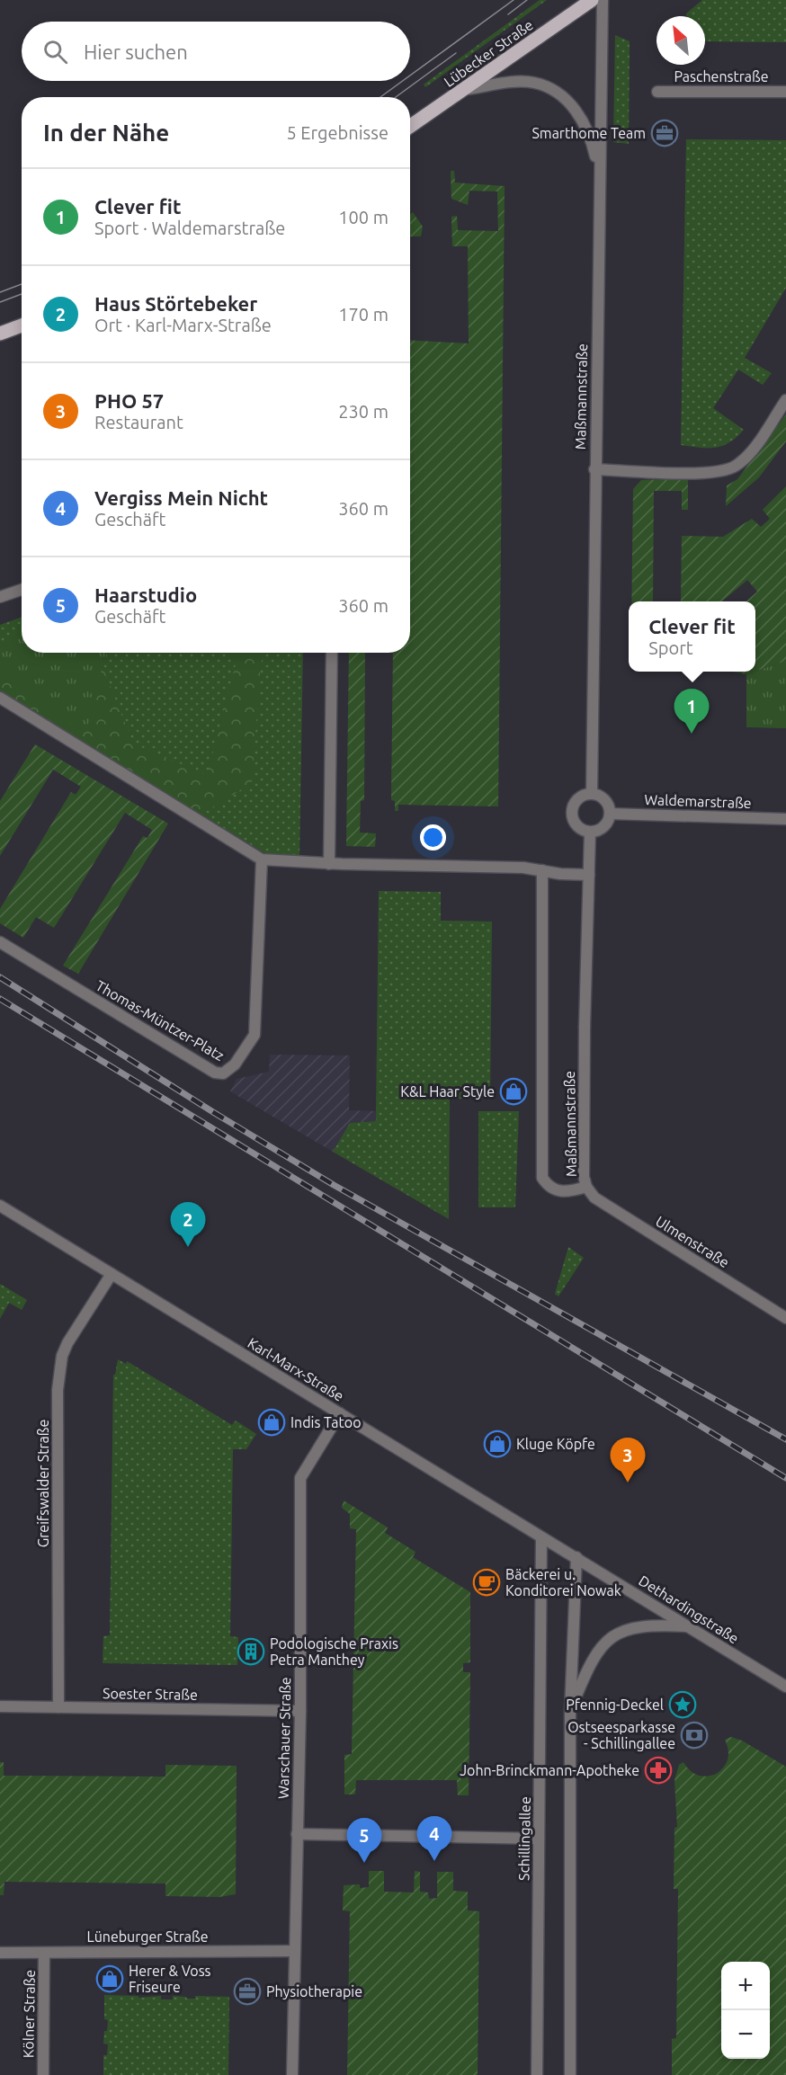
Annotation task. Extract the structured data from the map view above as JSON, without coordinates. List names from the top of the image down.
{
  "streets": {
    "main road": ["Lübecker Straße"],
    "street": [
      "Paschenstraße",
      "Maßmannstraße",
      "Waldemarstraße",
      "Thomas-Müntzer-Platz",
      "Ulmenstraße",
      "Karl-Marx-Straße",
      "Greifswalder Straße",
      "Dethardingstraße",
      "Soester Straße",
      "Warschauer Straße",
      "Schillingallee",
      "Lüneburger Straße",
      "Kölner Straße"
    ]
  },
  "crossings": [
    ["Maßmannstraße", "Waldemarstraße"],
    ["Maßmannstraße", "Ulmenstraße"],
    ["Karl-Marx-Straße", "Greifswalder Straße"],
    ["Karl-Marx-Straße", "Dethardingstraße"],
    ["Karl-Marx-Straße", "Warschauer Straße"],
    ["Karl-Marx-Straße", "Schillingallee"],
    ["Greifswalder Straße", "Soester Straße"],
    ["Soester Straße", "Warschauer Straße"],
    ["Warschauer Straße", "Lüneburger Straße"],
    ["Lüneburger Straße", "Kölner Straße"]
  ],
  "places": {
    "office": ["Smarthome Team", "Physiotherapie"],
    "shop": [
      "K&L Haar Style",
      "Indis Tatoo",
      "Kluge Köpfe",
      "Herer & Voss Friseure"
    ],
    "cafe": ["Bäckerei u. Konditorei Nowak"],
    "building": ["Podologische Praxis Petra Manthey"],
    "place": ["Pfennig-Deckel"],
    "bank": ["Ostseesparkasse - Schillingallee"],
    "pharmacy": ["John-Brinckmann-Apotheke"]
  },
  "north": "top left",
  "page": {
    "search": "Hier suchen",
    "heading": ["In der Nähe", "5 Ergebnisse"],
    "list": [
      {
        "mark": "1",
        "name": "Clever fit",
        "note": "Sport · Waldemarstraße",
        "value": "100 m"
      },
      {
        "mark": "2",
        "name": "Haus Störtebeker",
        "note": "Ort · Karl-Marx-Straße",
        "value": "170 m"
      },
      {
        "mark": "3",
        "name": "PHO 57",
        "note": "Restaurant",
        "value": "230 m"
      },
      {
        "mark": "4",
        "name": "Vergiss Mein Nicht",
        "note": "Geschäft",
        "value": "360 m"
      },
      {
        "mark": "5",
        "name": "Haarstudio",
        "note": "Geschäft",
        "value": "360 m"
      }
    ],
    "popup": ["Clever fit", "Sport"],
    "pins": [
      "1",
      "2",
      "3",
      "4",
      "5"
    ],
    "map_buttons": ["+", "−"]
  }
}
